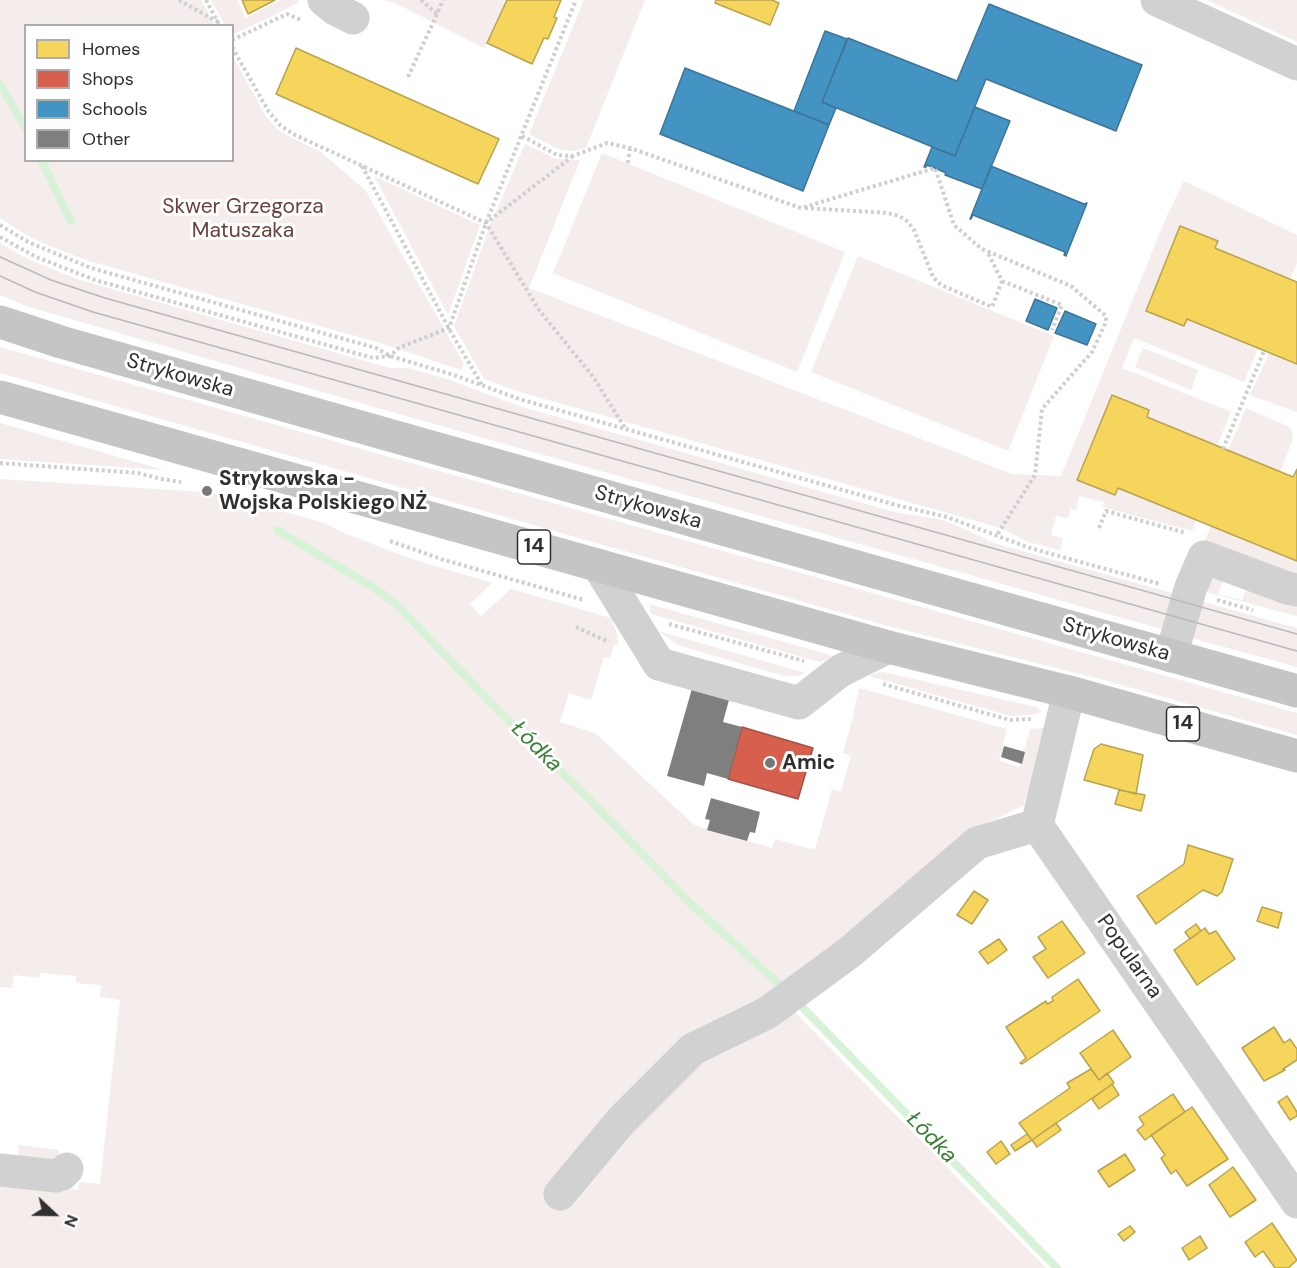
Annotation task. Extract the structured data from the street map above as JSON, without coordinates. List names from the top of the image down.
{
  "streets": {
    "main road": ["Strykowska", "14"],
    "street": ["Popularna"]
  },
  "water": ["Łódka"],
  "parks": ["Skwer Grzegorza Matuszaka"],
  "places": ["Strykowska - Wojska Polskiego NŻ", "Amic"],
  "legend": [
    "Homes",
    "Shops",
    "Schools",
    "Other"
  ],
  "north": "right"
}
